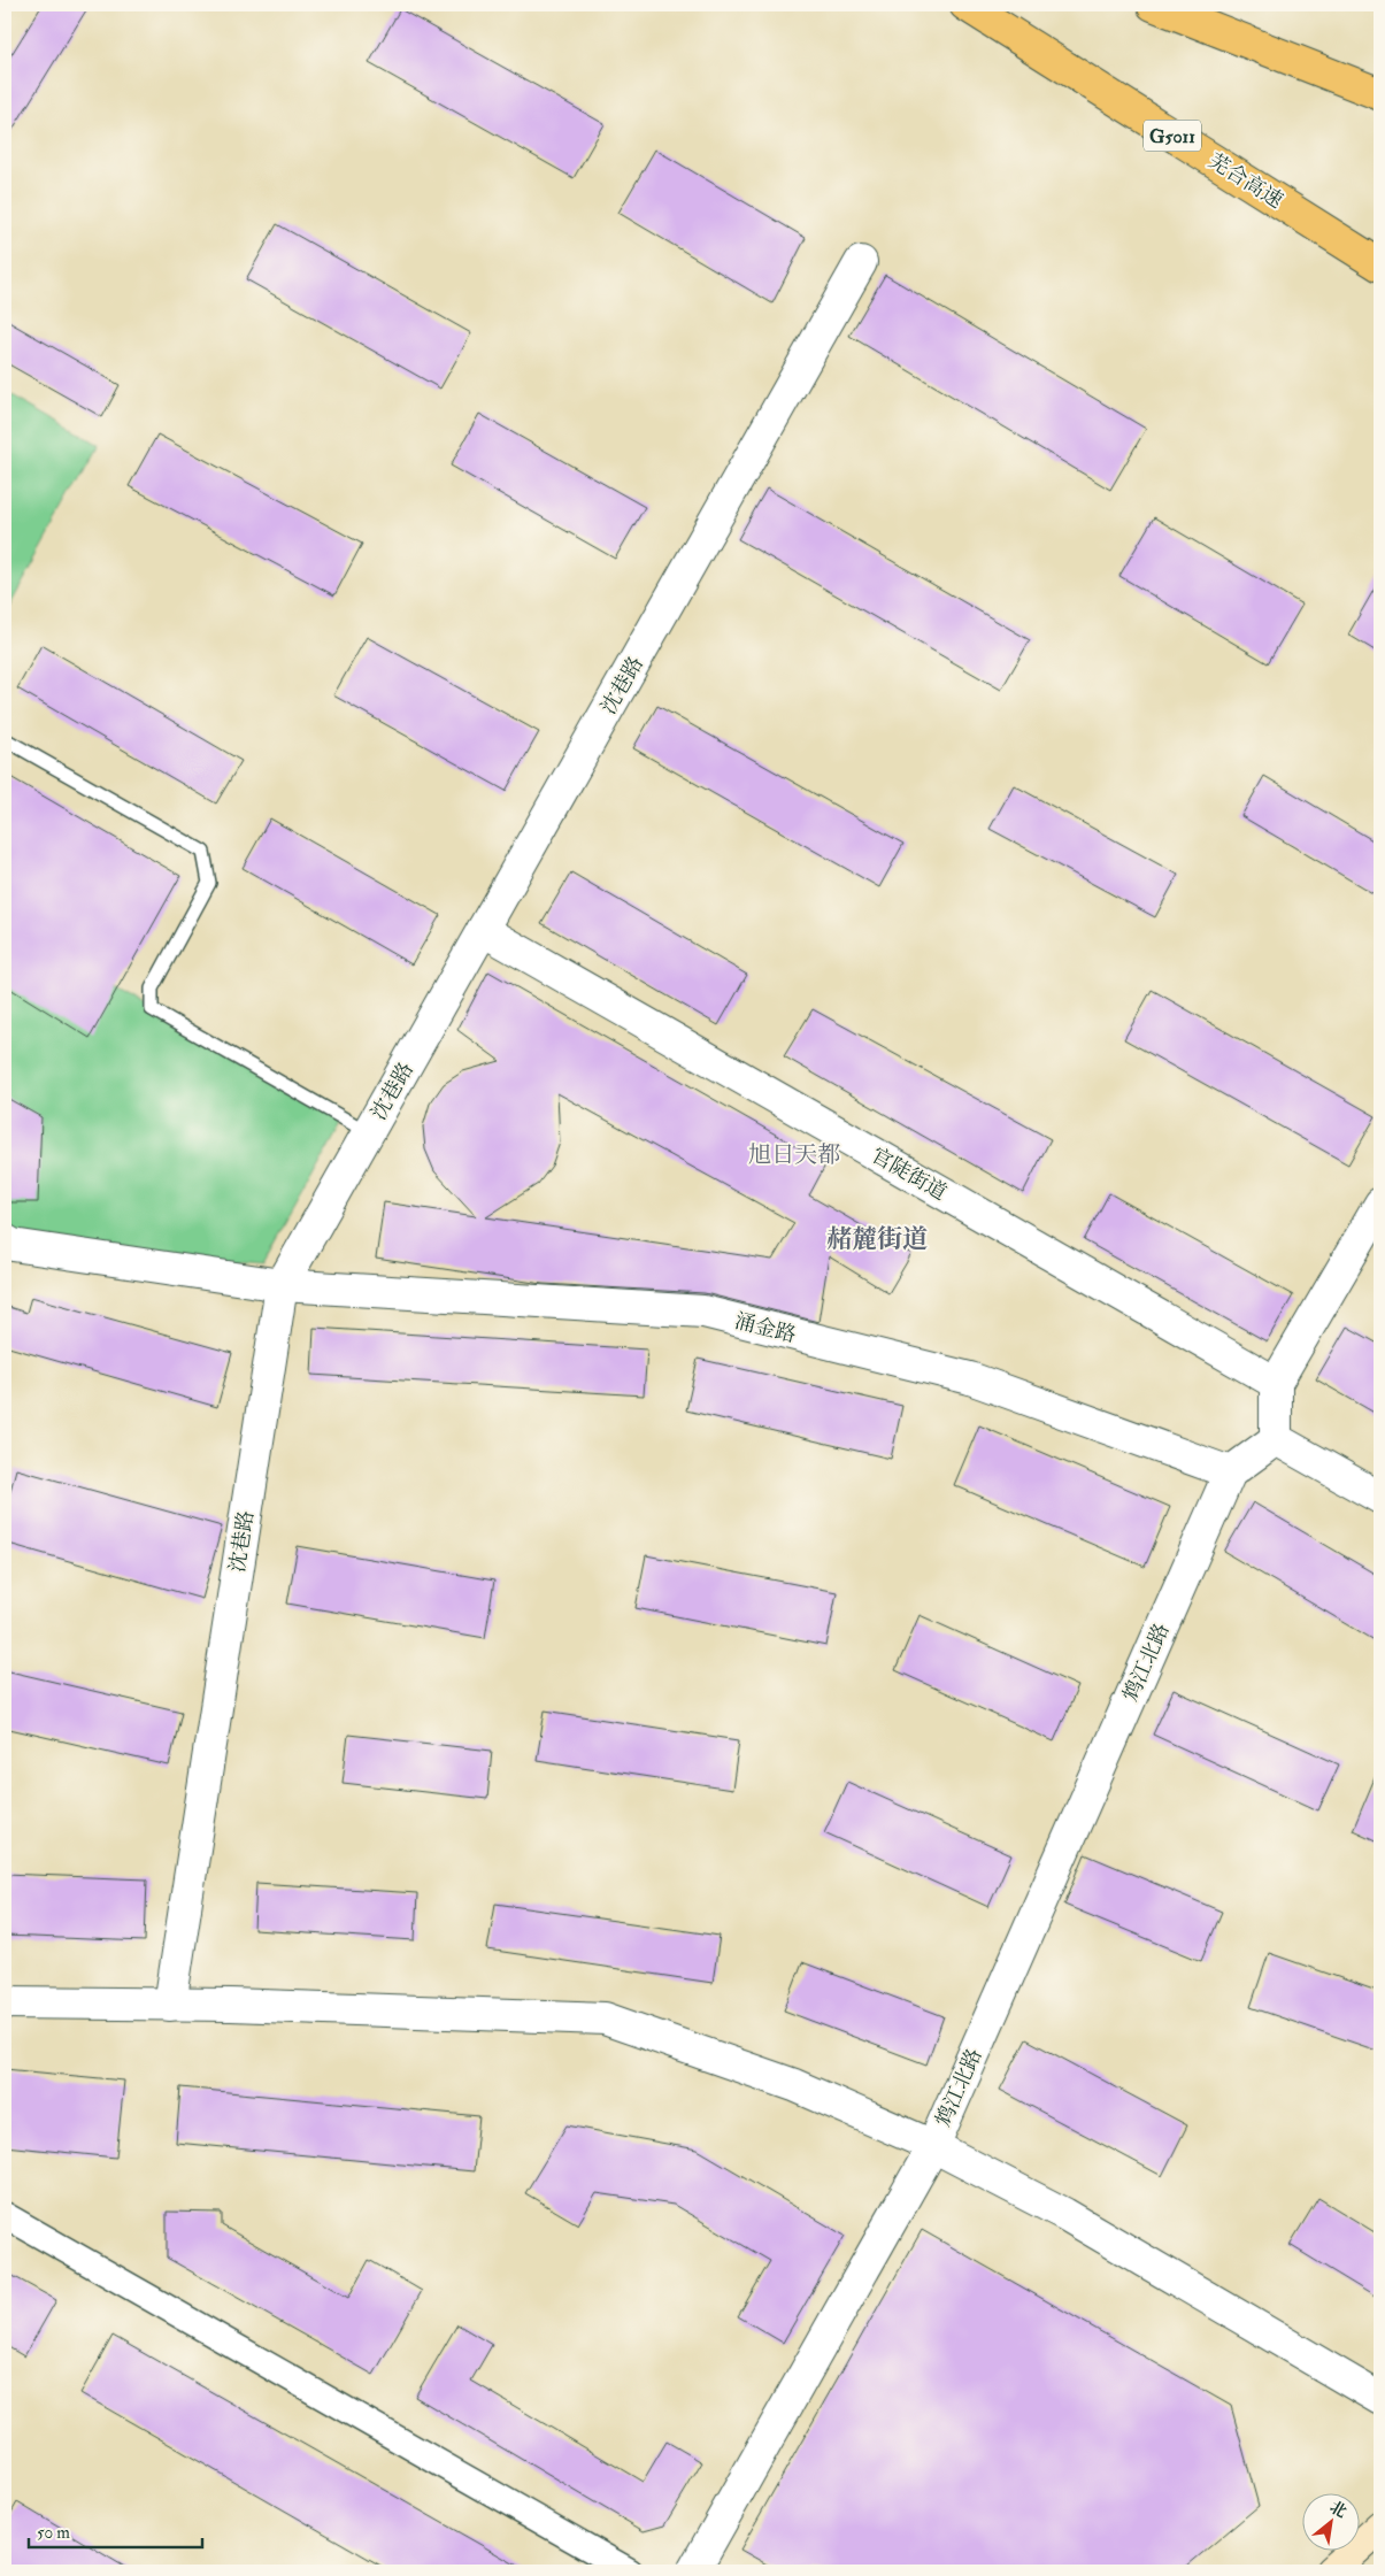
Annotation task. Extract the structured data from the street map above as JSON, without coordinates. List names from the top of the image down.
{
  "streets": {
    "highway": ["G5011", "芜合高速"],
    "street": [
      "沈巷路",
      "官陡街道",
      "涌金路",
      "鸩江北路"
    ]
  },
  "crossings": [
    ["沈巷路", "官陡街道"],
    ["沈巷路", "涌金路"],
    ["涌金路", "鸩江北路"]
  ],
  "districts": ["旭日天都", "赭麓街道"],
  "scale_bar": "50 m",
  "north": "top right"
}
